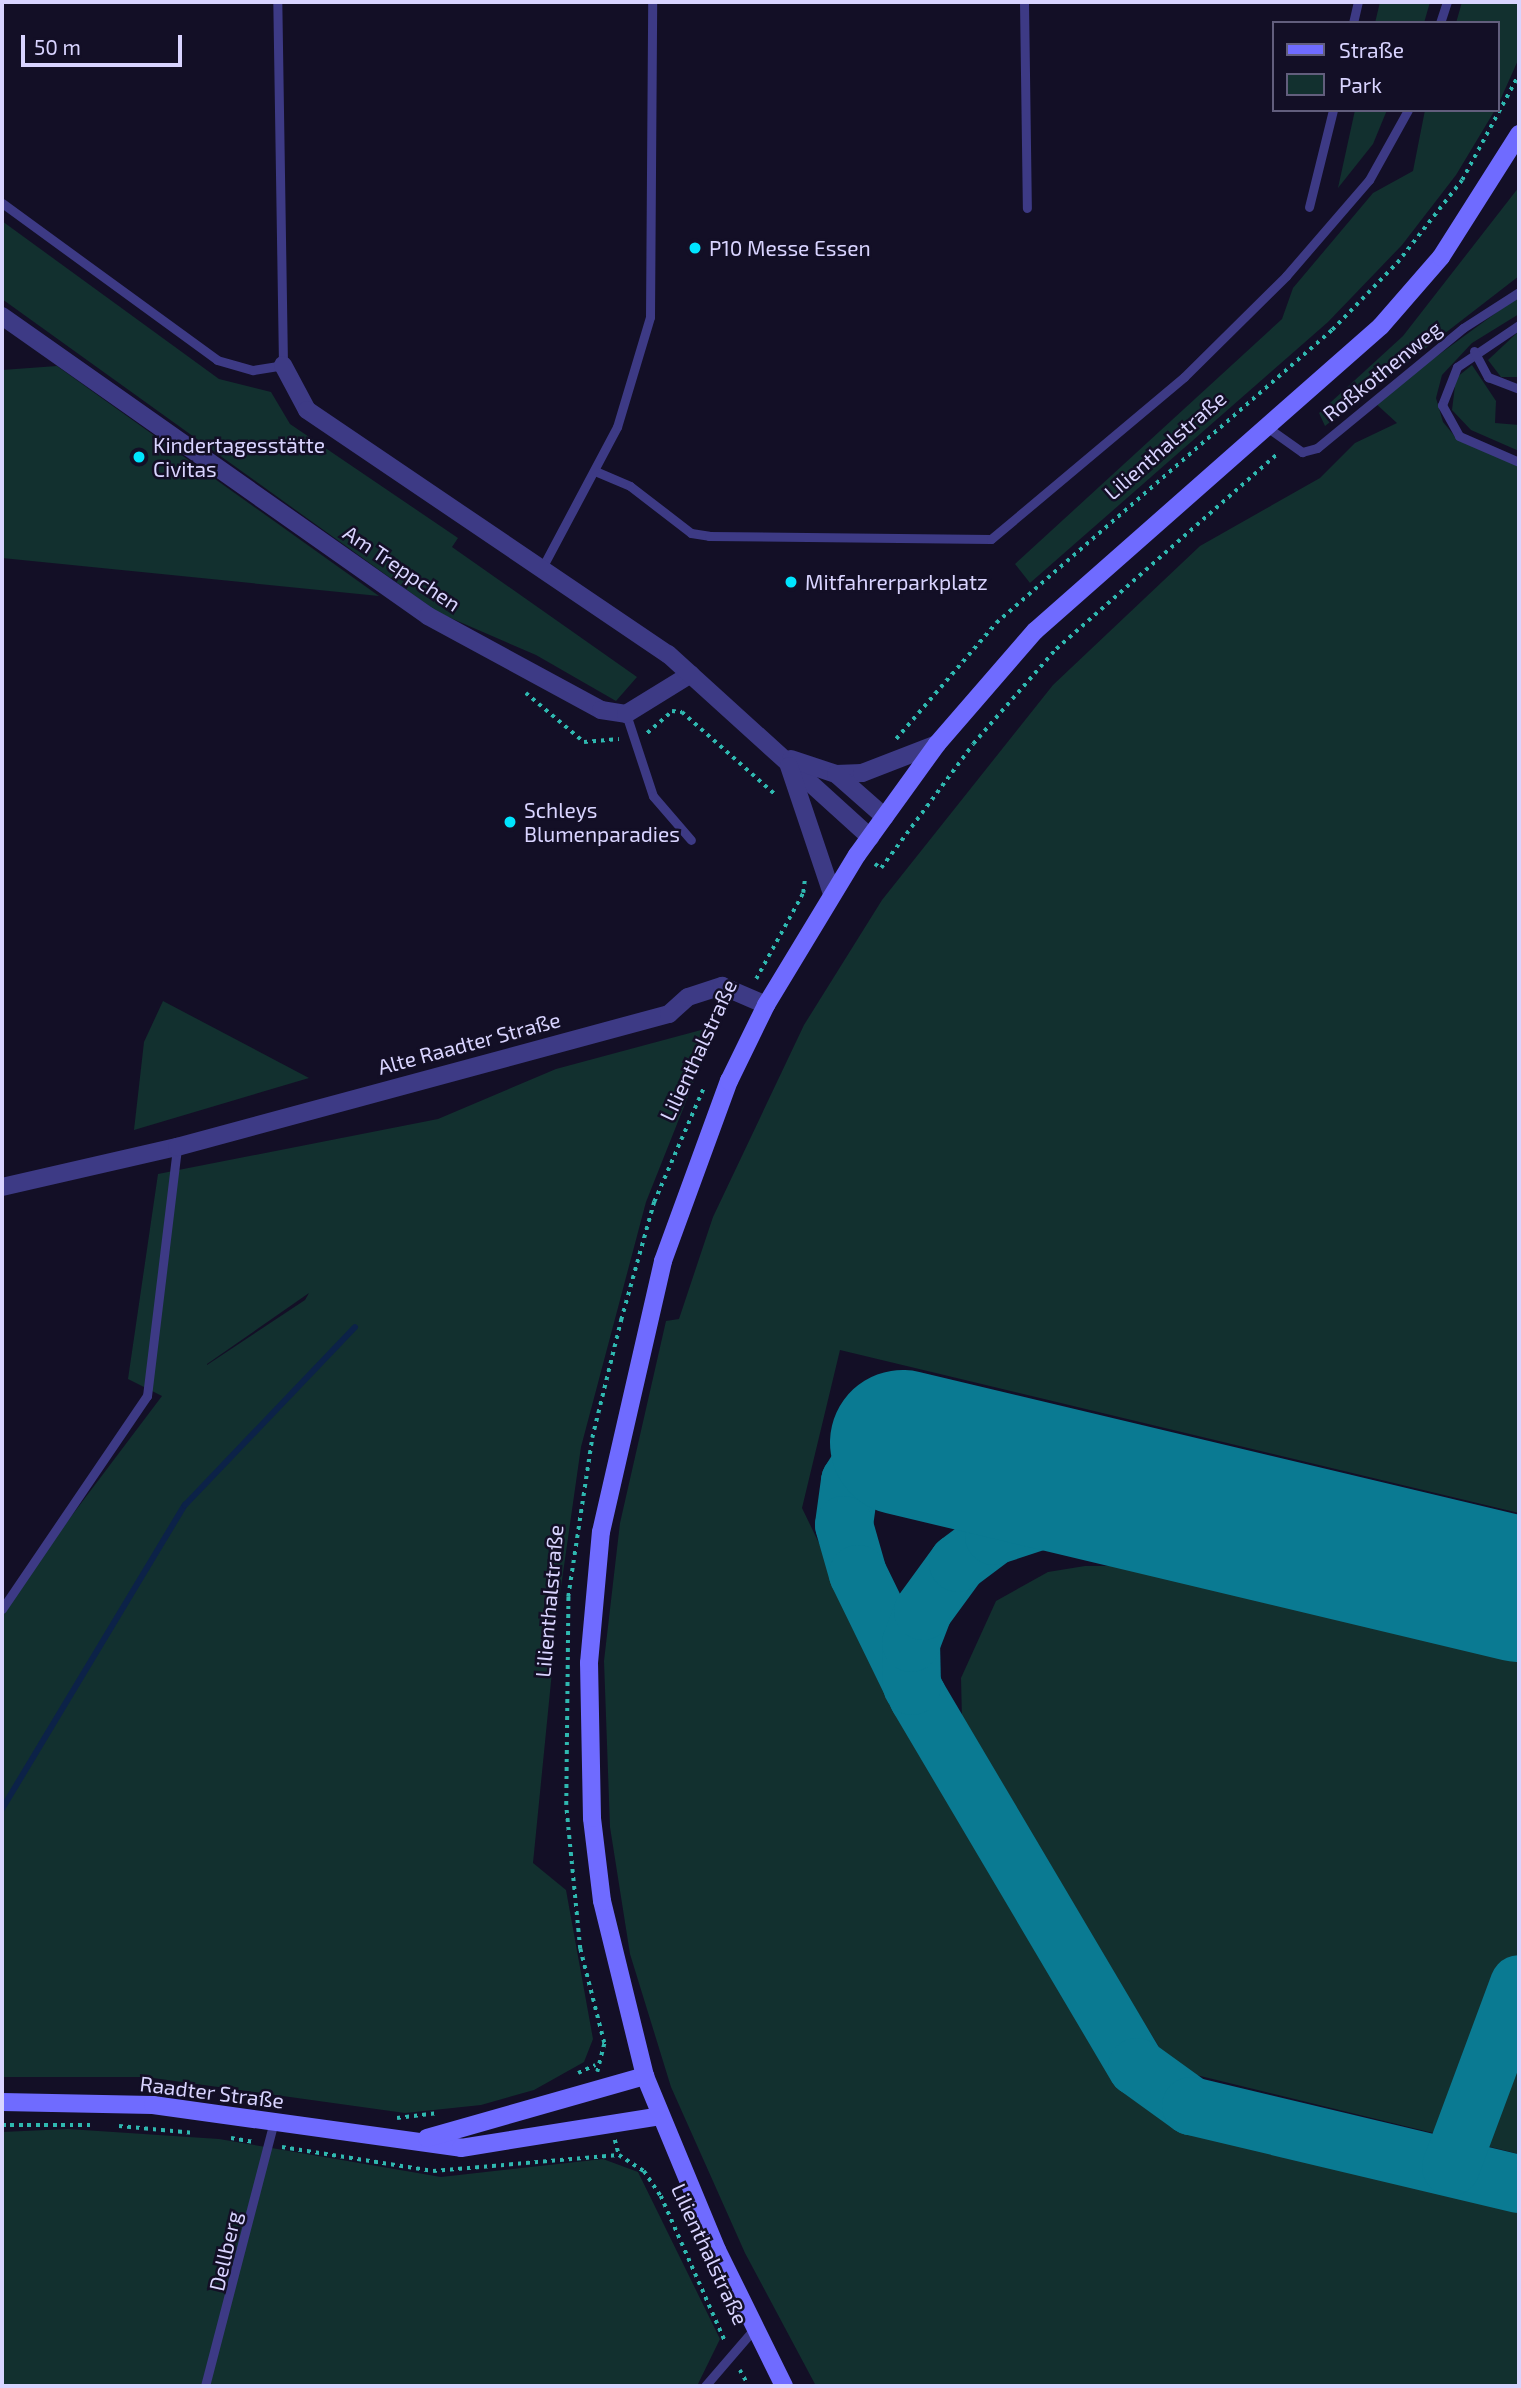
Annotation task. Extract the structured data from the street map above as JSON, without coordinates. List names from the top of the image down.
{
  "streets": {
    "main road": ["Lilienthalstraße", "Raadter Straße"],
    "street": ["Am Treppchen", "Alte Raadter Straße"],
    "lane": ["Roßkothenweg", "Dellberg"]
  },
  "crossings": [
    ["Lilienthalstraße", "Alte Raadter Straße"],
    ["Lilienthalstraße", "Raadter Straße"],
    ["Raadter Straße", "Dellberg"]
  ],
  "places": [
    "P10 Messe Essen",
    "Kindertagesstätte Civitas",
    "Mitfahrerparkplatz",
    "Schleys Blumenparadies"
  ],
  "legend": ["Straße", "Park"],
  "scale_bar": "50 m"
}
